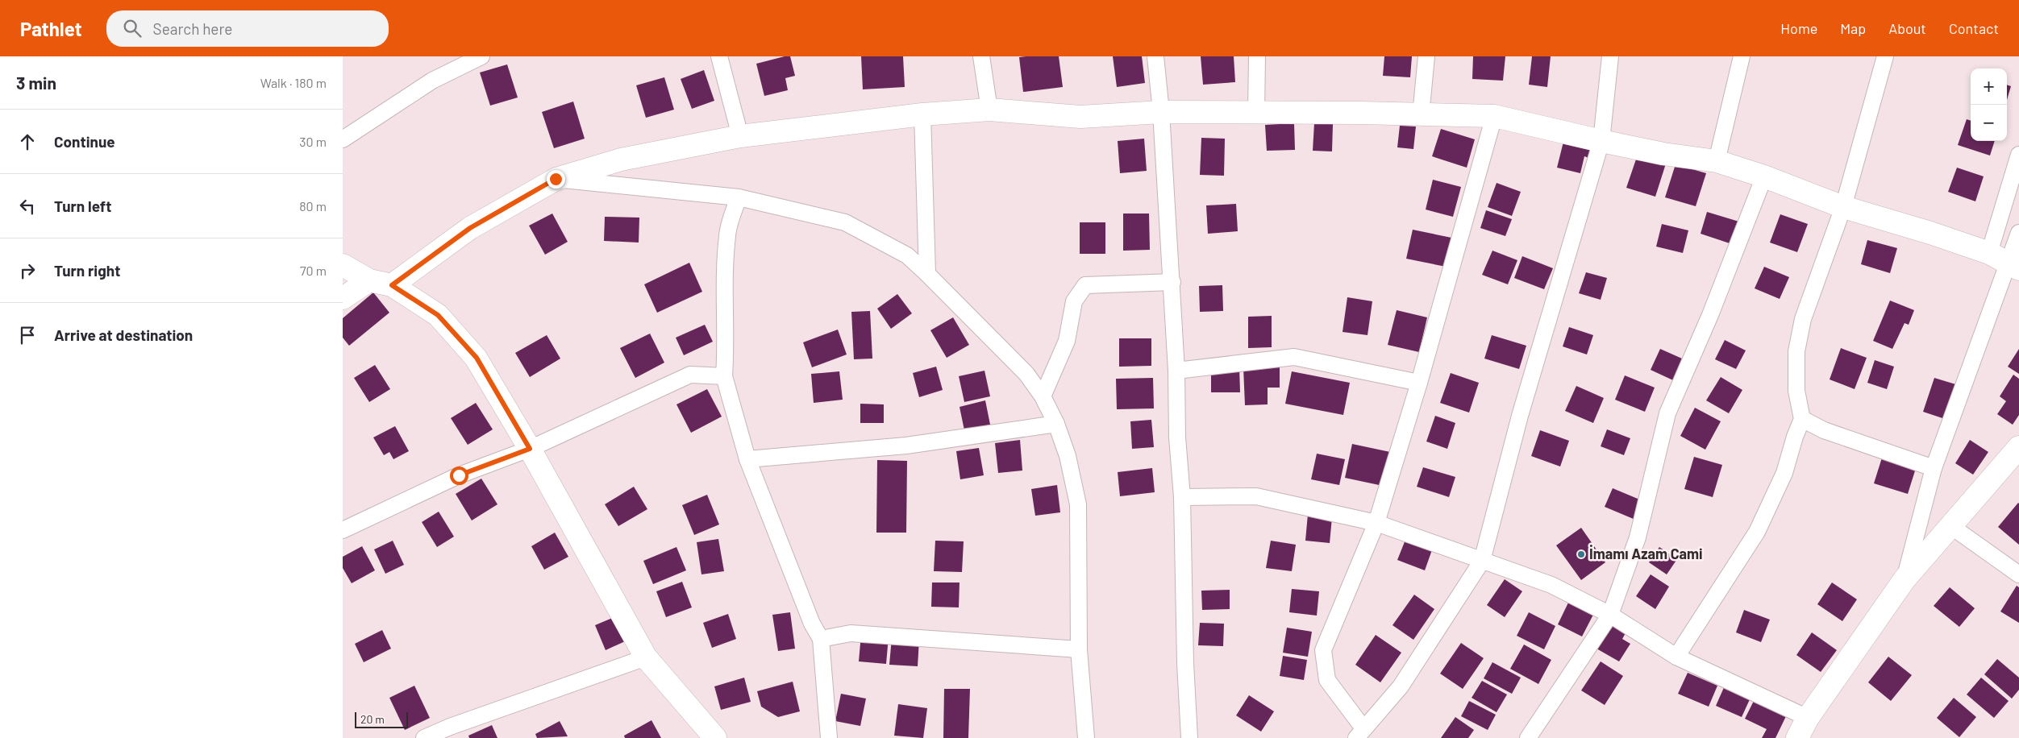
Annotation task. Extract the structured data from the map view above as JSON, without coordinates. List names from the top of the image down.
{
  "places": ["İmamı Azam Cami"],
  "scale_bar": "20 m",
  "page": {
    "header": "Pathlet",
    "search": "Search here",
    "nav": [
      "Home",
      "Map",
      "About",
      "Contact"
    ],
    "heading": ["3 min", "Walk · 180 m"],
    "map_buttons": ["+", "−"],
    "list": [
      ["Continue", "30 m"],
      ["Turn left", "80 m"],
      ["Turn right", "70 m"],
      "Arrive at destination"
    ],
    "scale": "20 m"
  }
}
